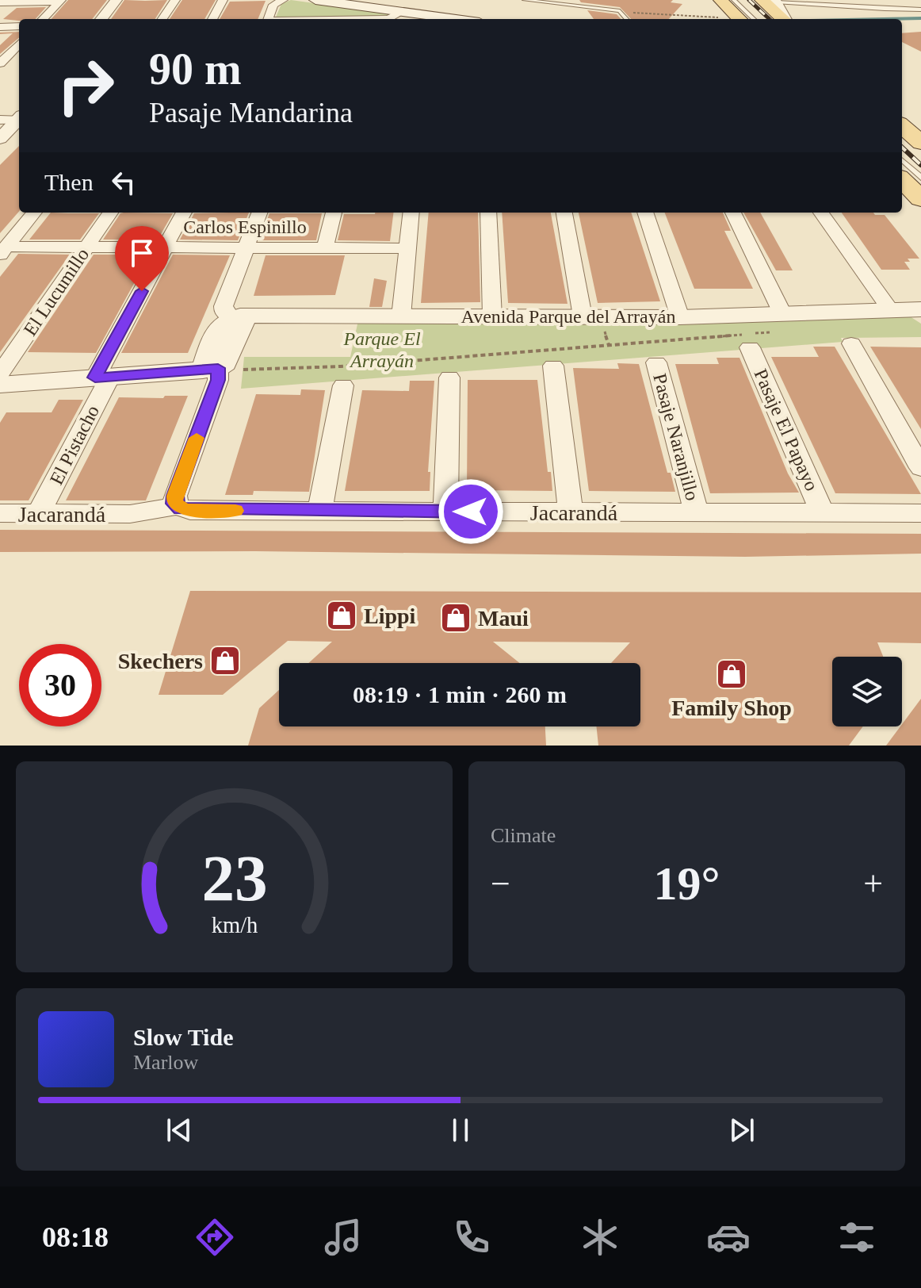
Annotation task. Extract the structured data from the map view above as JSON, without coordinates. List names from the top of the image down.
{
  "streets": {
    "street": [
      "Carlos Espinillo",
      "El Lucumillo",
      "Avenida Parque del Arrayán",
      "Pasaje El Papayo",
      "Pasaje Naranjillo",
      "El Pistacho",
      "Jacarandá"
    ]
  },
  "crossings": [
    ["Carlos Espinillo", "El Lucumillo"],
    ["Carlos Espinillo", "El Pistacho"],
    ["Pasaje El Papayo", "Jacarandá"],
    ["Pasaje Naranjillo", "Jacarandá"],
    ["El Pistacho", "Jacarandá"]
  ],
  "parks": ["Parque El Arrayán"],
  "places": {
    "shop": [
      "Lippi",
      "Maui",
      "Skechers",
      "Family Shop"
    ]
  },
  "page": {
    "turn": ["90 m", "Pasaje Mandarina"],
    "then": "Then",
    "limit": "30",
    "trip": "08:19 · 1 min · 260 m",
    "tile": "Climate",
    "heat": ["−", "19°", "+"],
    "song": ["Slow Tide", "Marlow"],
    "tabs": "08:18",
    "gauge": ["23", "km/h"]
  }
}
